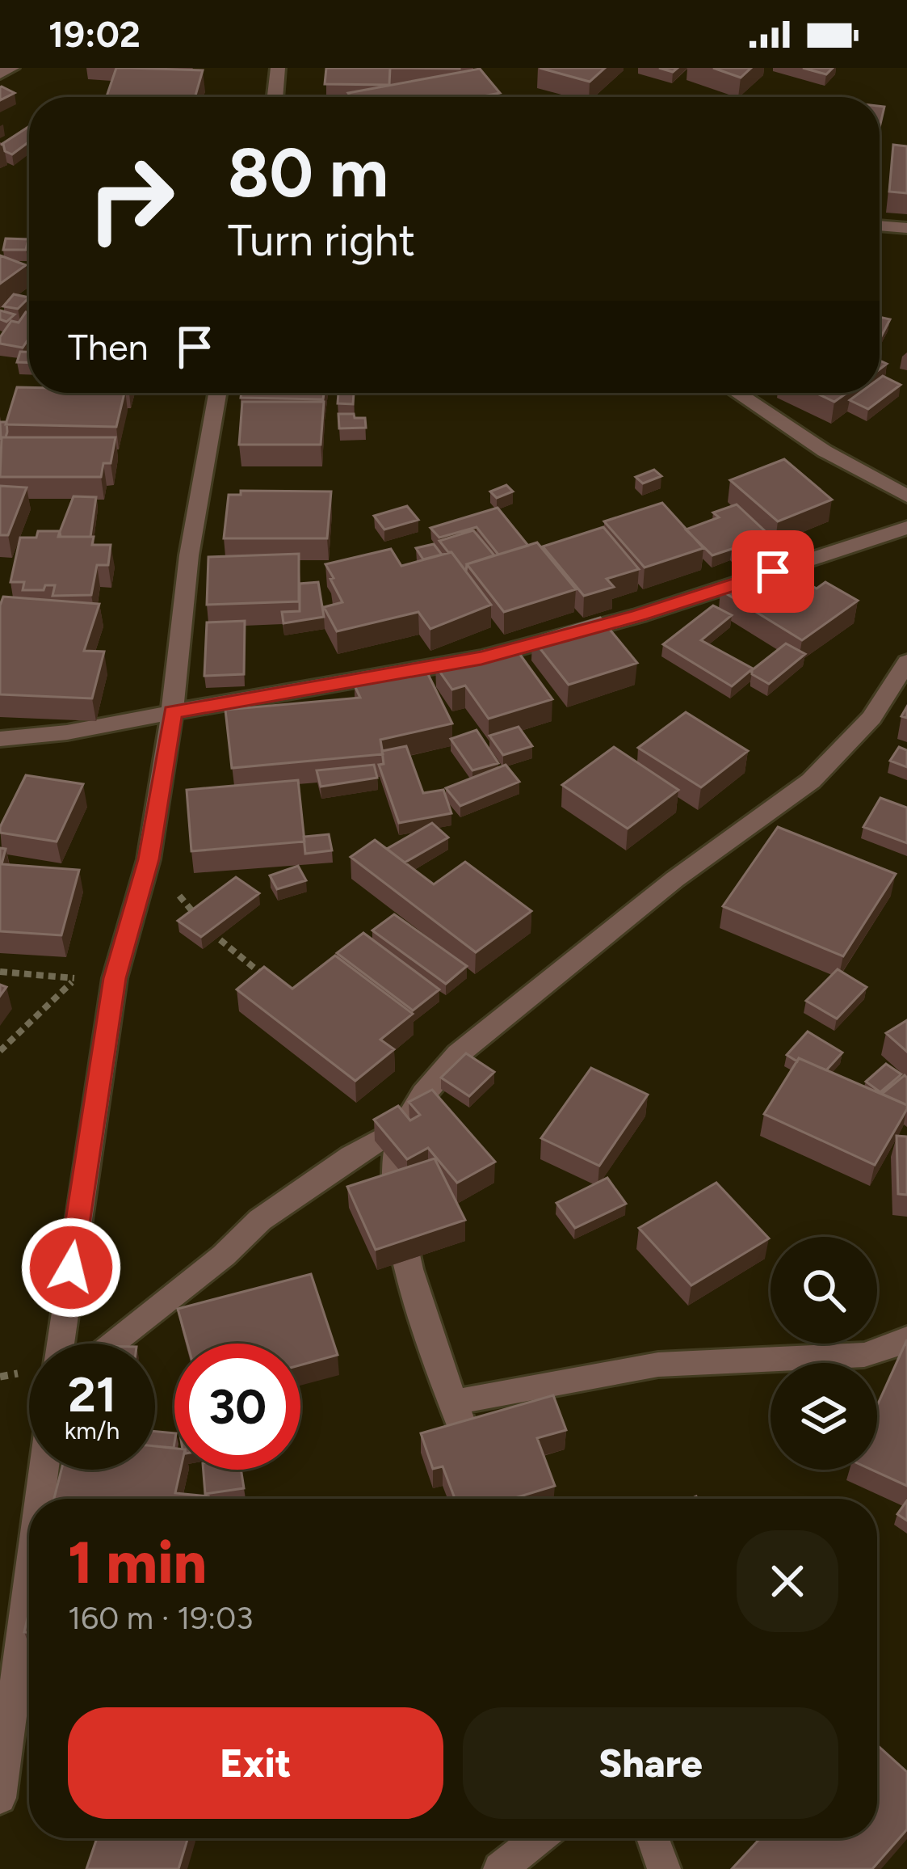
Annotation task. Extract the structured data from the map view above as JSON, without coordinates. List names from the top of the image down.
{
  "page": {
    "status": "19:02",
    "turn": ["80 m", "Turn right"],
    "then": "Then",
    "speed": "21 km/h",
    "limit": "30",
    "heading": ["1 min", "160 m · 19:03"],
    "buttons": ["Exit", "Share"]
  }
}
